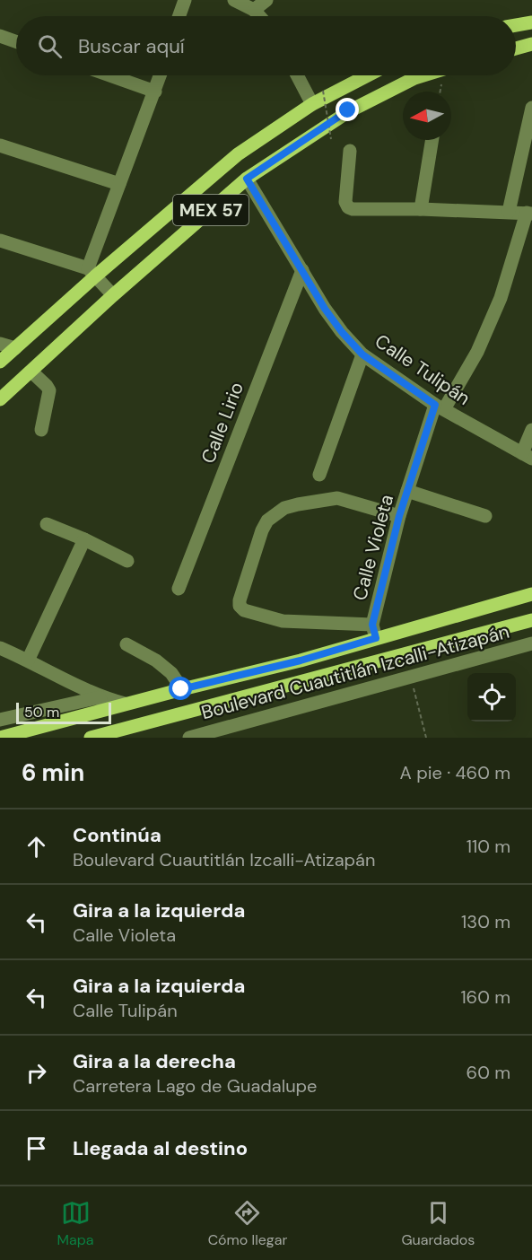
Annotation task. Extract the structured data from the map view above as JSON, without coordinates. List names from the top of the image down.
{
  "streets": {
    "main road": ["MEX 57", "Boulevard Cuautitlán Izcalli-Atizapán"],
    "street": ["Calle Tulipán", "Calle Lirio", "Calle Violeta"]
  },
  "crossings": [
    ["MEX 57", "Calle Tulipán"],
    ["Calle Tulipán", "Calle Lirio"],
    ["Calle Tulipán", "Calle Violeta"],
    ["Calle Violeta", "Boulevard Cuautitlán Izcalli-Atizapán"]
  ],
  "scale_bar": "50 m",
  "north": "left",
  "page": {
    "search": "Buscar aquí",
    "scale": "50 m",
    "heading": ["6 min", "A pie · 460 m"],
    "list": [
      ["Continúa", "Boulevard Cuautitlán Izcalli-Atizapán", "110 m"],
      ["Gira a la izquierda", "Calle Violeta", "130 m"],
      ["Gira a la izquierda", "Calle Tulipán", "160 m"],
      ["Gira a la derecha", "Carretera Lago de Guadalupe", "60 m"],
      "Llegada al destino"
    ],
    "nav": ["Mapa", "Cómo llegar", "Guardados"]
  }
}
